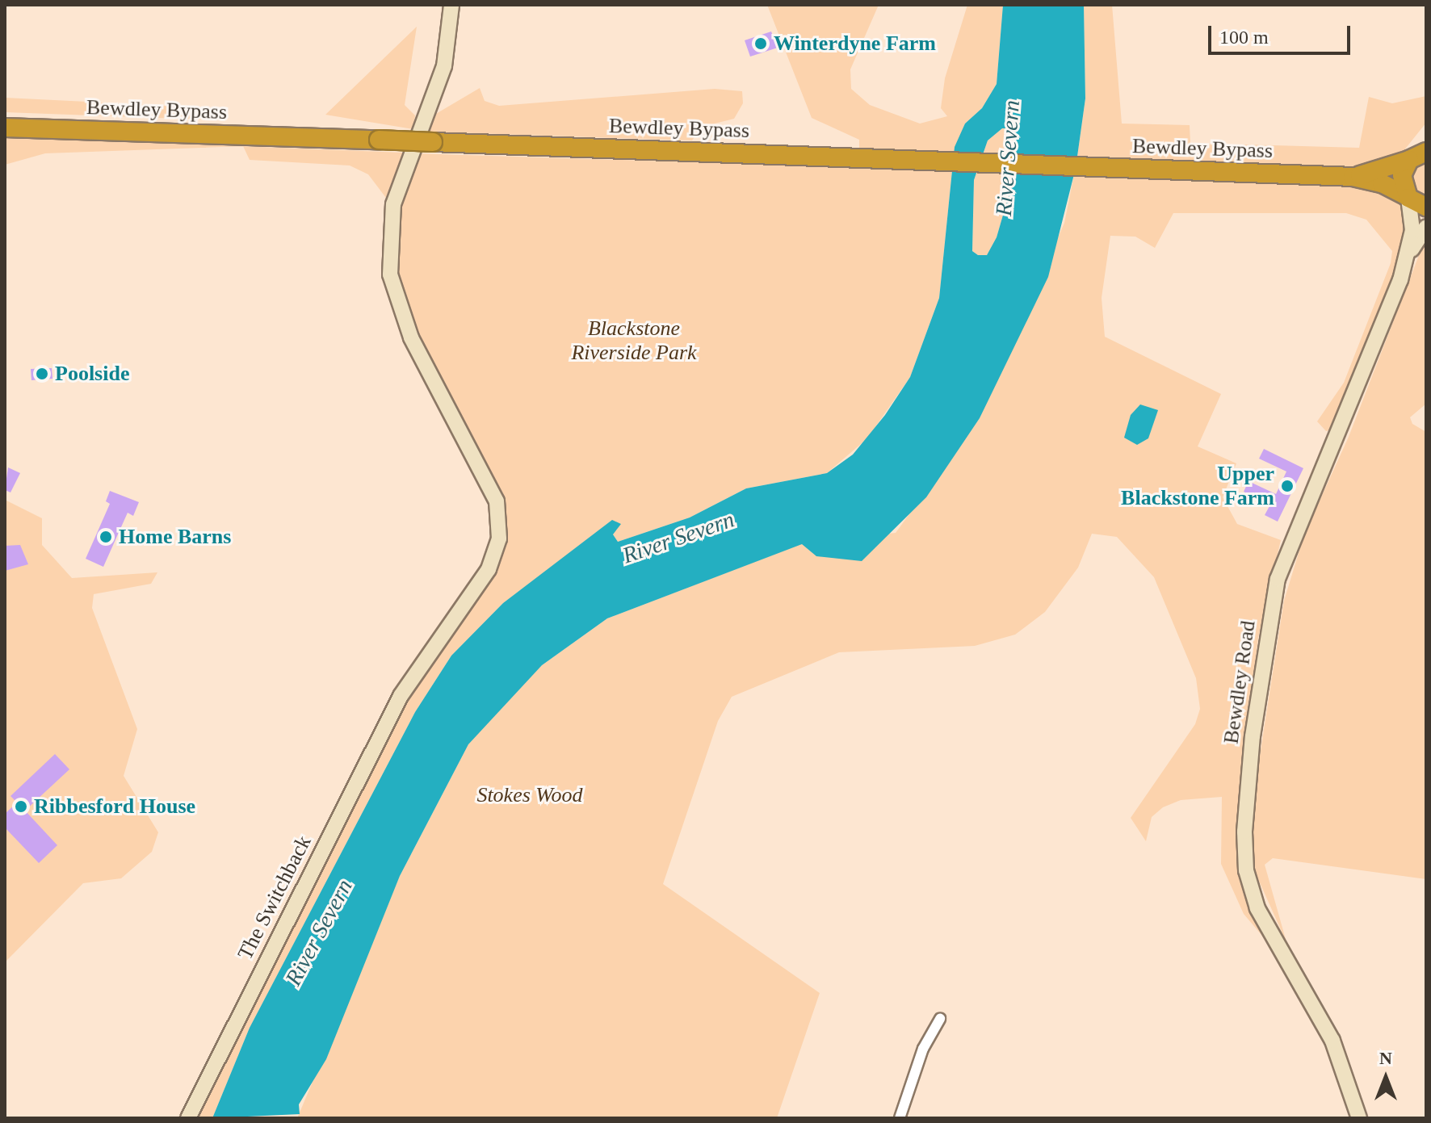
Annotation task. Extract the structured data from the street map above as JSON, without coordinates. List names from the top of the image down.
{
  "streets": {
    "highway": ["Bewdley Bypass"],
    "main road": ["Bewdley Road", "The Switchback"]
  },
  "crossings": [
    ["Bewdley Bypass", "Bewdley Road"]
  ],
  "water": ["River Severn"],
  "parks": ["Blackstone Riverside Park", "Stokes Wood"],
  "places": [
    "Winterdyne Farm",
    "Poolside",
    "Upper Blackstone Farm",
    "Home Barns",
    "Ribbesford House"
  ],
  "scale_bar": "100 m",
  "north": "top"
}
